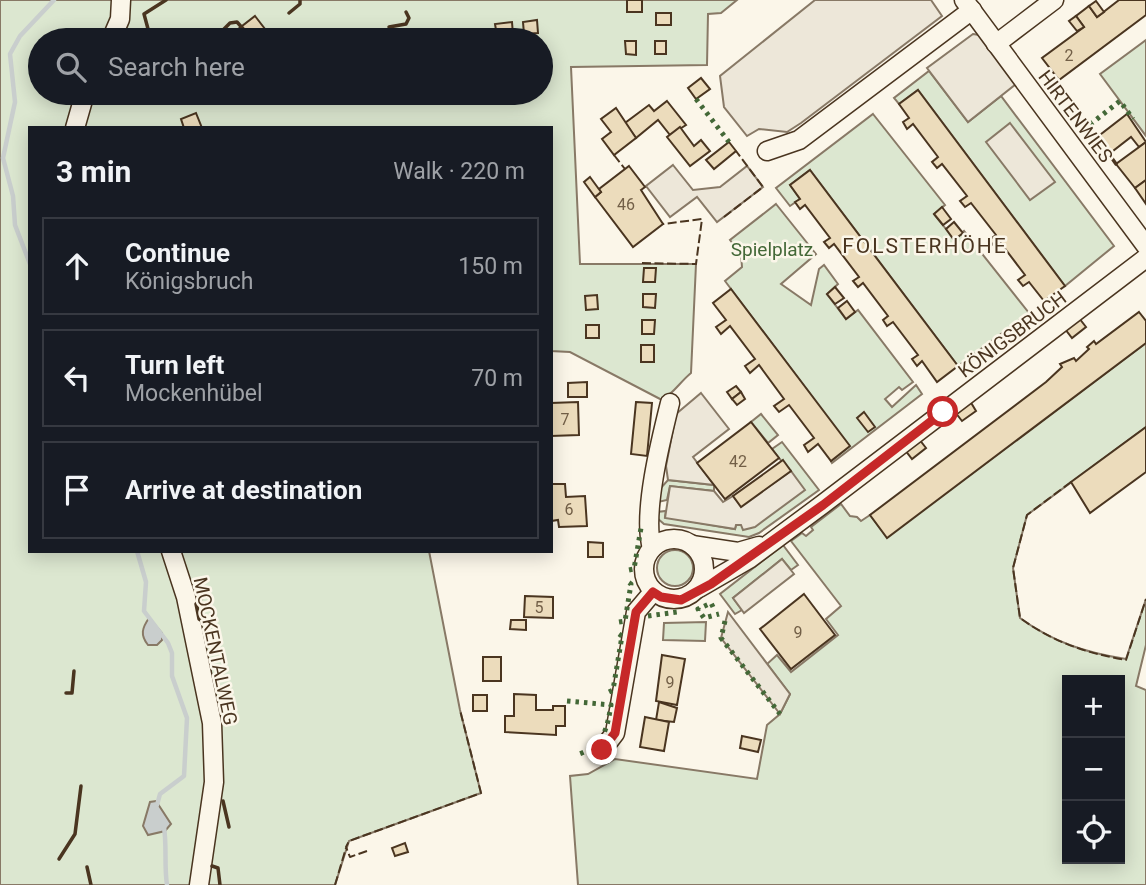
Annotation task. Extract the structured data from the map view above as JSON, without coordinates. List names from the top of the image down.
{
  "streets": {
    "street": ["HIRTENWIES", "KÖNIGSBRUCH", "MOCKENTALWEG"]
  },
  "districts": ["FOLSTERHÖHE"],
  "parks": ["Spielplatz"],
  "house_numbers": [
    "2",
    "46",
    "7",
    "42",
    "6",
    "5",
    "9",
    "9"
  ],
  "page": {
    "search": "Search here",
    "heading": ["3 min", "Walk · 220 m"],
    "list": [
      ["Continue", "Königsbruch", "150 m"],
      ["Turn left", "Mockenhübel", "70 m"],
      "Arrive at destination"
    ],
    "map_buttons": ["+", "−"]
  }
}
